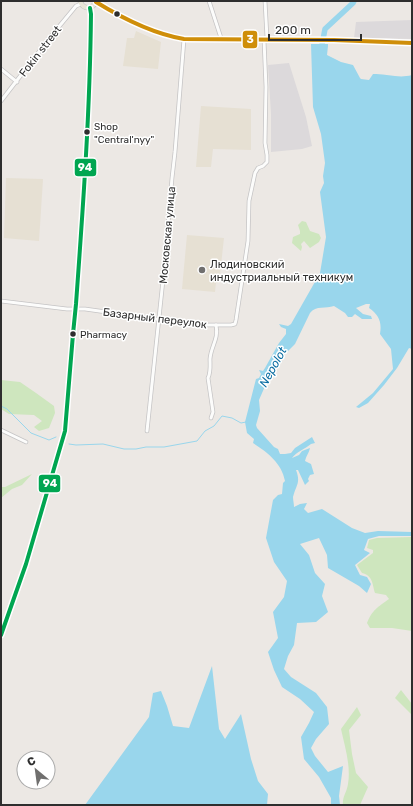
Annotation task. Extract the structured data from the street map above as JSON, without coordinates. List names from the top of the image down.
{
  "streets": {
    "street": ["Fokin street", "Московская улица", "Базарный переулок"]
  },
  "crossings": [
    ["Московская улица", "Базарный переулок"]
  ],
  "water": ["Nepolot"],
  "places": ["Shop \"Central'nyy\"", "Людиновский индустриальный техникум", "Pharmacy"],
  "lines": ["transit line 3", "transit line 94"],
  "scale_bar": "200 m",
  "north": "top left"
}
